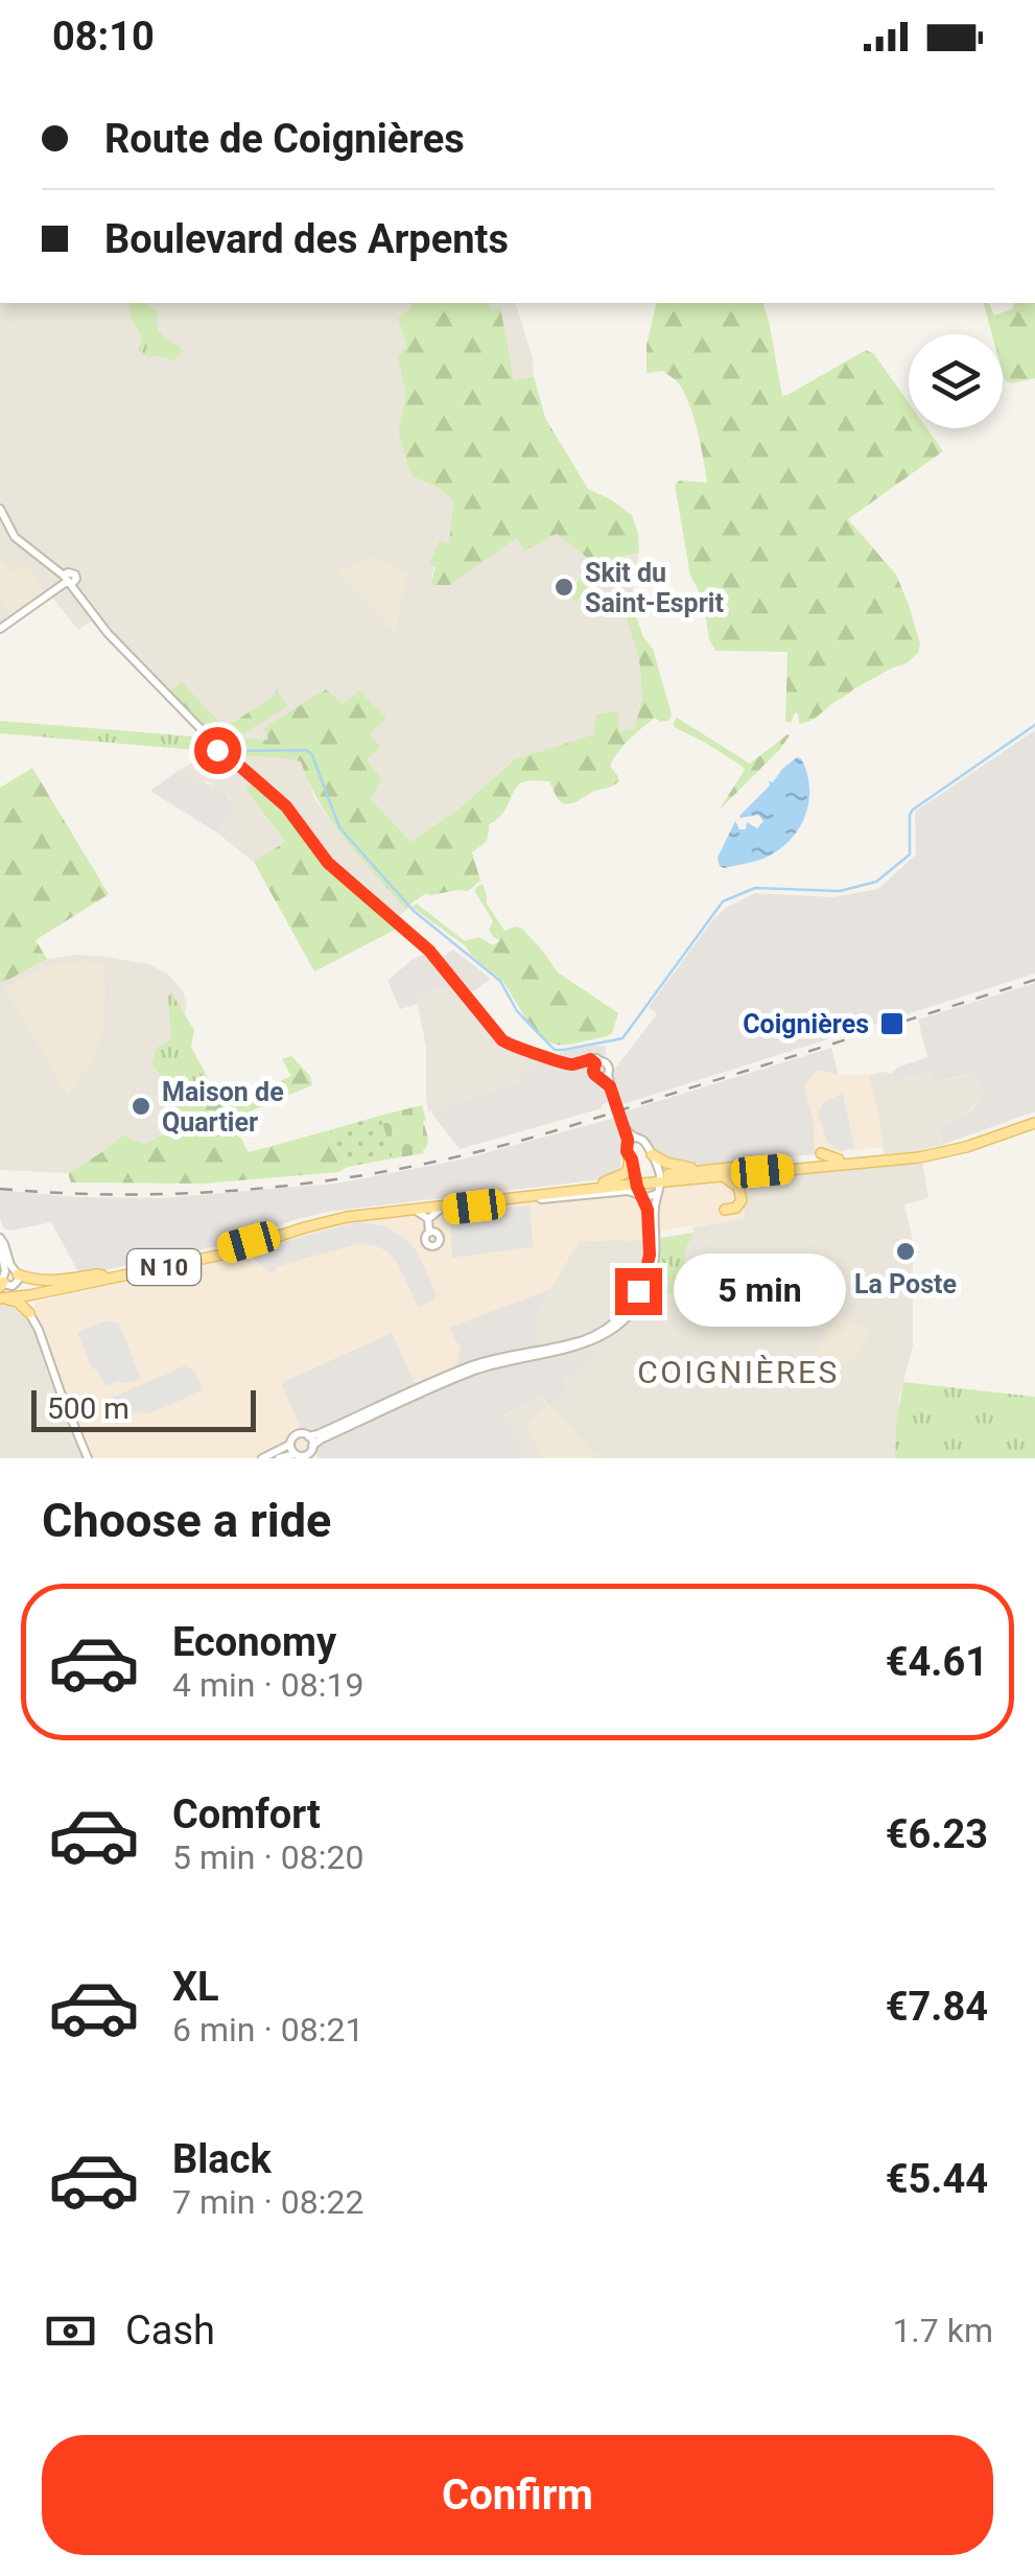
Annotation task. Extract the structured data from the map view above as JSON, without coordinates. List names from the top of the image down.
{
  "streets": {
    "main road": ["N 10"]
  },
  "districts": ["COIGNIÈRES"],
  "places": {
    "other": ["Skit du Saint-Esprit", "Maison de Quartier", "La Poste"],
    "transit": ["Coignières"]
  },
  "scale_bar": "500 m",
  "page": {
    "status": "08:10",
    "banner": ["Route de Coignières", "Boulevard des Arpents"],
    "bubble": "5 min",
    "scale": "500 m",
    "heading": "Choose a ride",
    "list": [
      {
        "name": "Economy",
        "note": "4 min · 08:19",
        "value": "€4.61"
      },
      {
        "name": "Comfort",
        "note": "5 min · 08:20",
        "value": "€6.23"
      },
      {
        "name": "XL",
        "note": "6 min · 08:21",
        "value": "€7.84"
      },
      {
        "name": "Black",
        "note": "7 min · 08:22",
        "value": "€5.44"
      }
    ],
    "pay": ["Cash", "1.7 km"],
    "buttons": "Confirm"
  }
}
